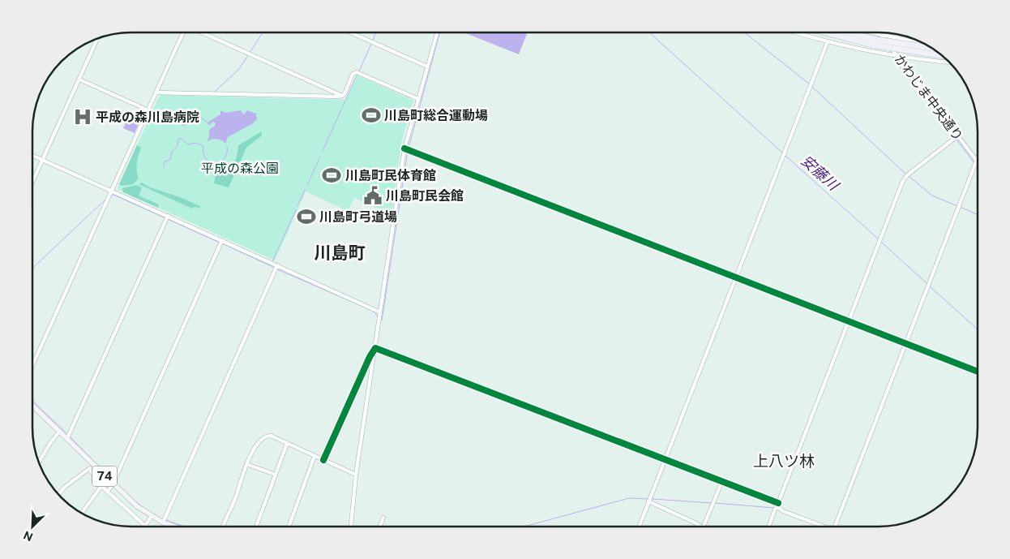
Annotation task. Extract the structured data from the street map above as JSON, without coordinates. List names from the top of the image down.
{
  "streets": {
    "main road": ["74"],
    "street": ["かわじま中央通り"]
  },
  "districts": ["川島町", "上八ツ林"],
  "water": ["安藤川"],
  "parks": ["平成の森公園"],
  "places": {
    "sports": ["川島町総合運動場", "川島町民体育館", "川島町弓道場"],
    "hospital": ["平成の森川島病院"],
    "public building": ["川島町民会館"]
  },
  "north": "bottom left"
}
